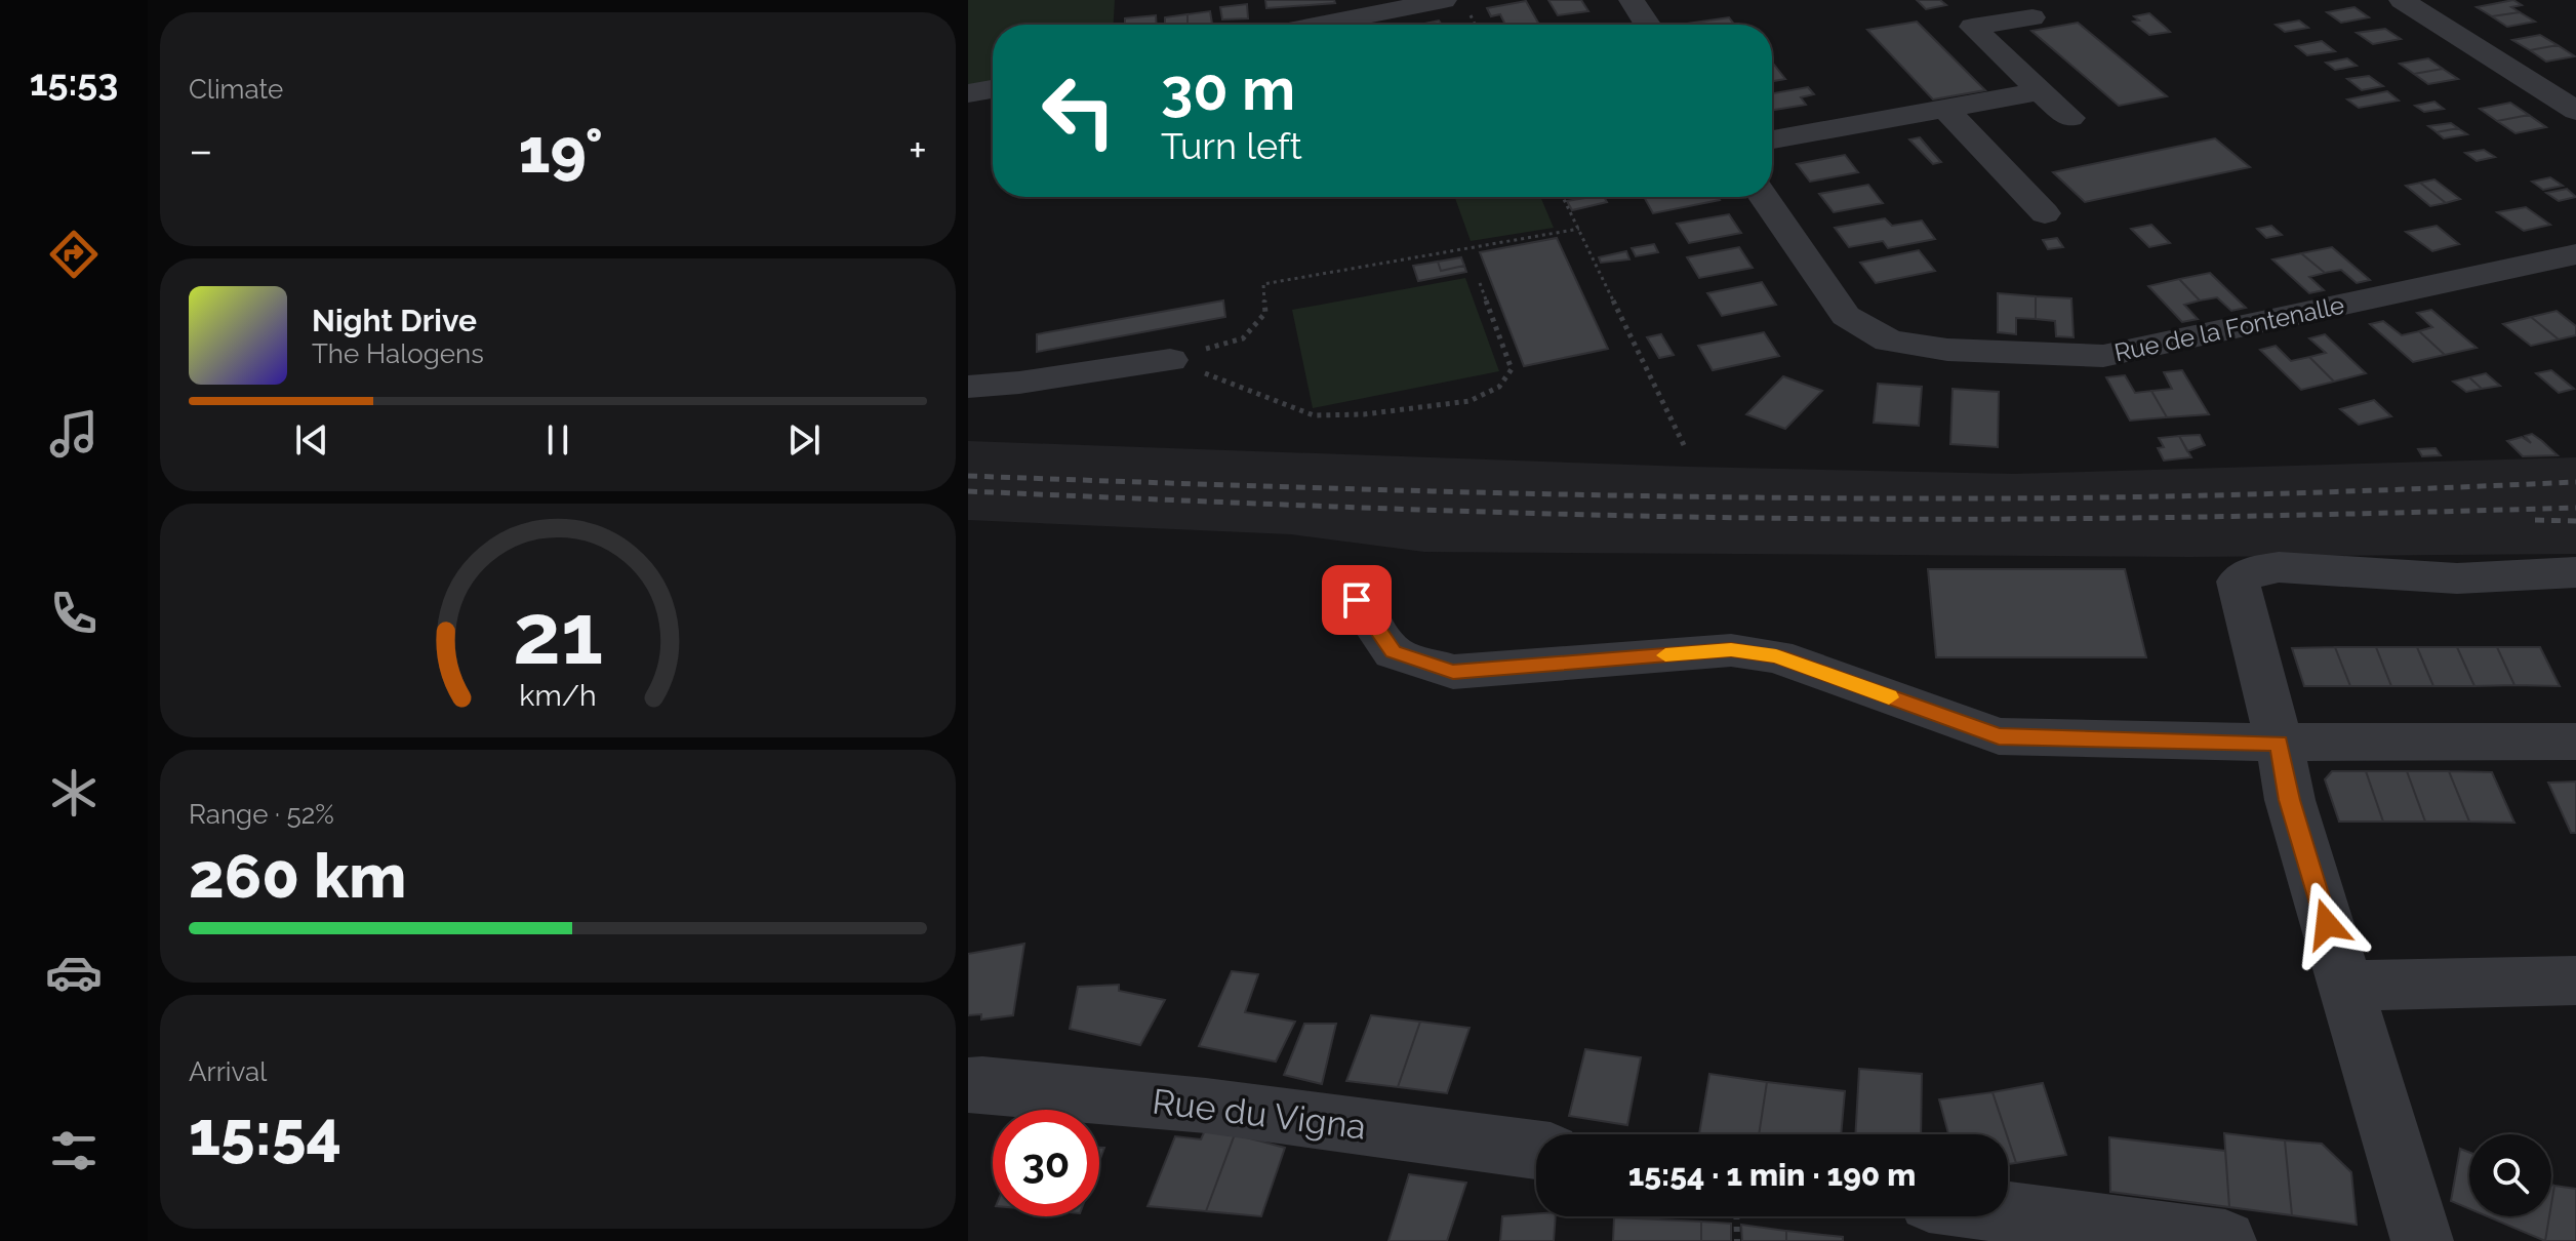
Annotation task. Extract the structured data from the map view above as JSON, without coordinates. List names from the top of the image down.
{
  "streets": {
    "street": ["Rue de la Fontenalle", "Rue du Vigna"]
  },
  "page": {
    "tabs": "15:53",
    "tile": [
      "Climate",
      ["Range · 52%", "260 km"],
      ["Arrival", "15:54"]
    ],
    "turn": ["30 m", "Turn left"],
    "heat": ["−", "19°", "+"],
    "song": ["Night Drive", "The Halogens"],
    "limit": "30",
    "trip": "15:54 · 1 min · 190 m",
    "gauge": ["21", "km/h"]
  }
}
